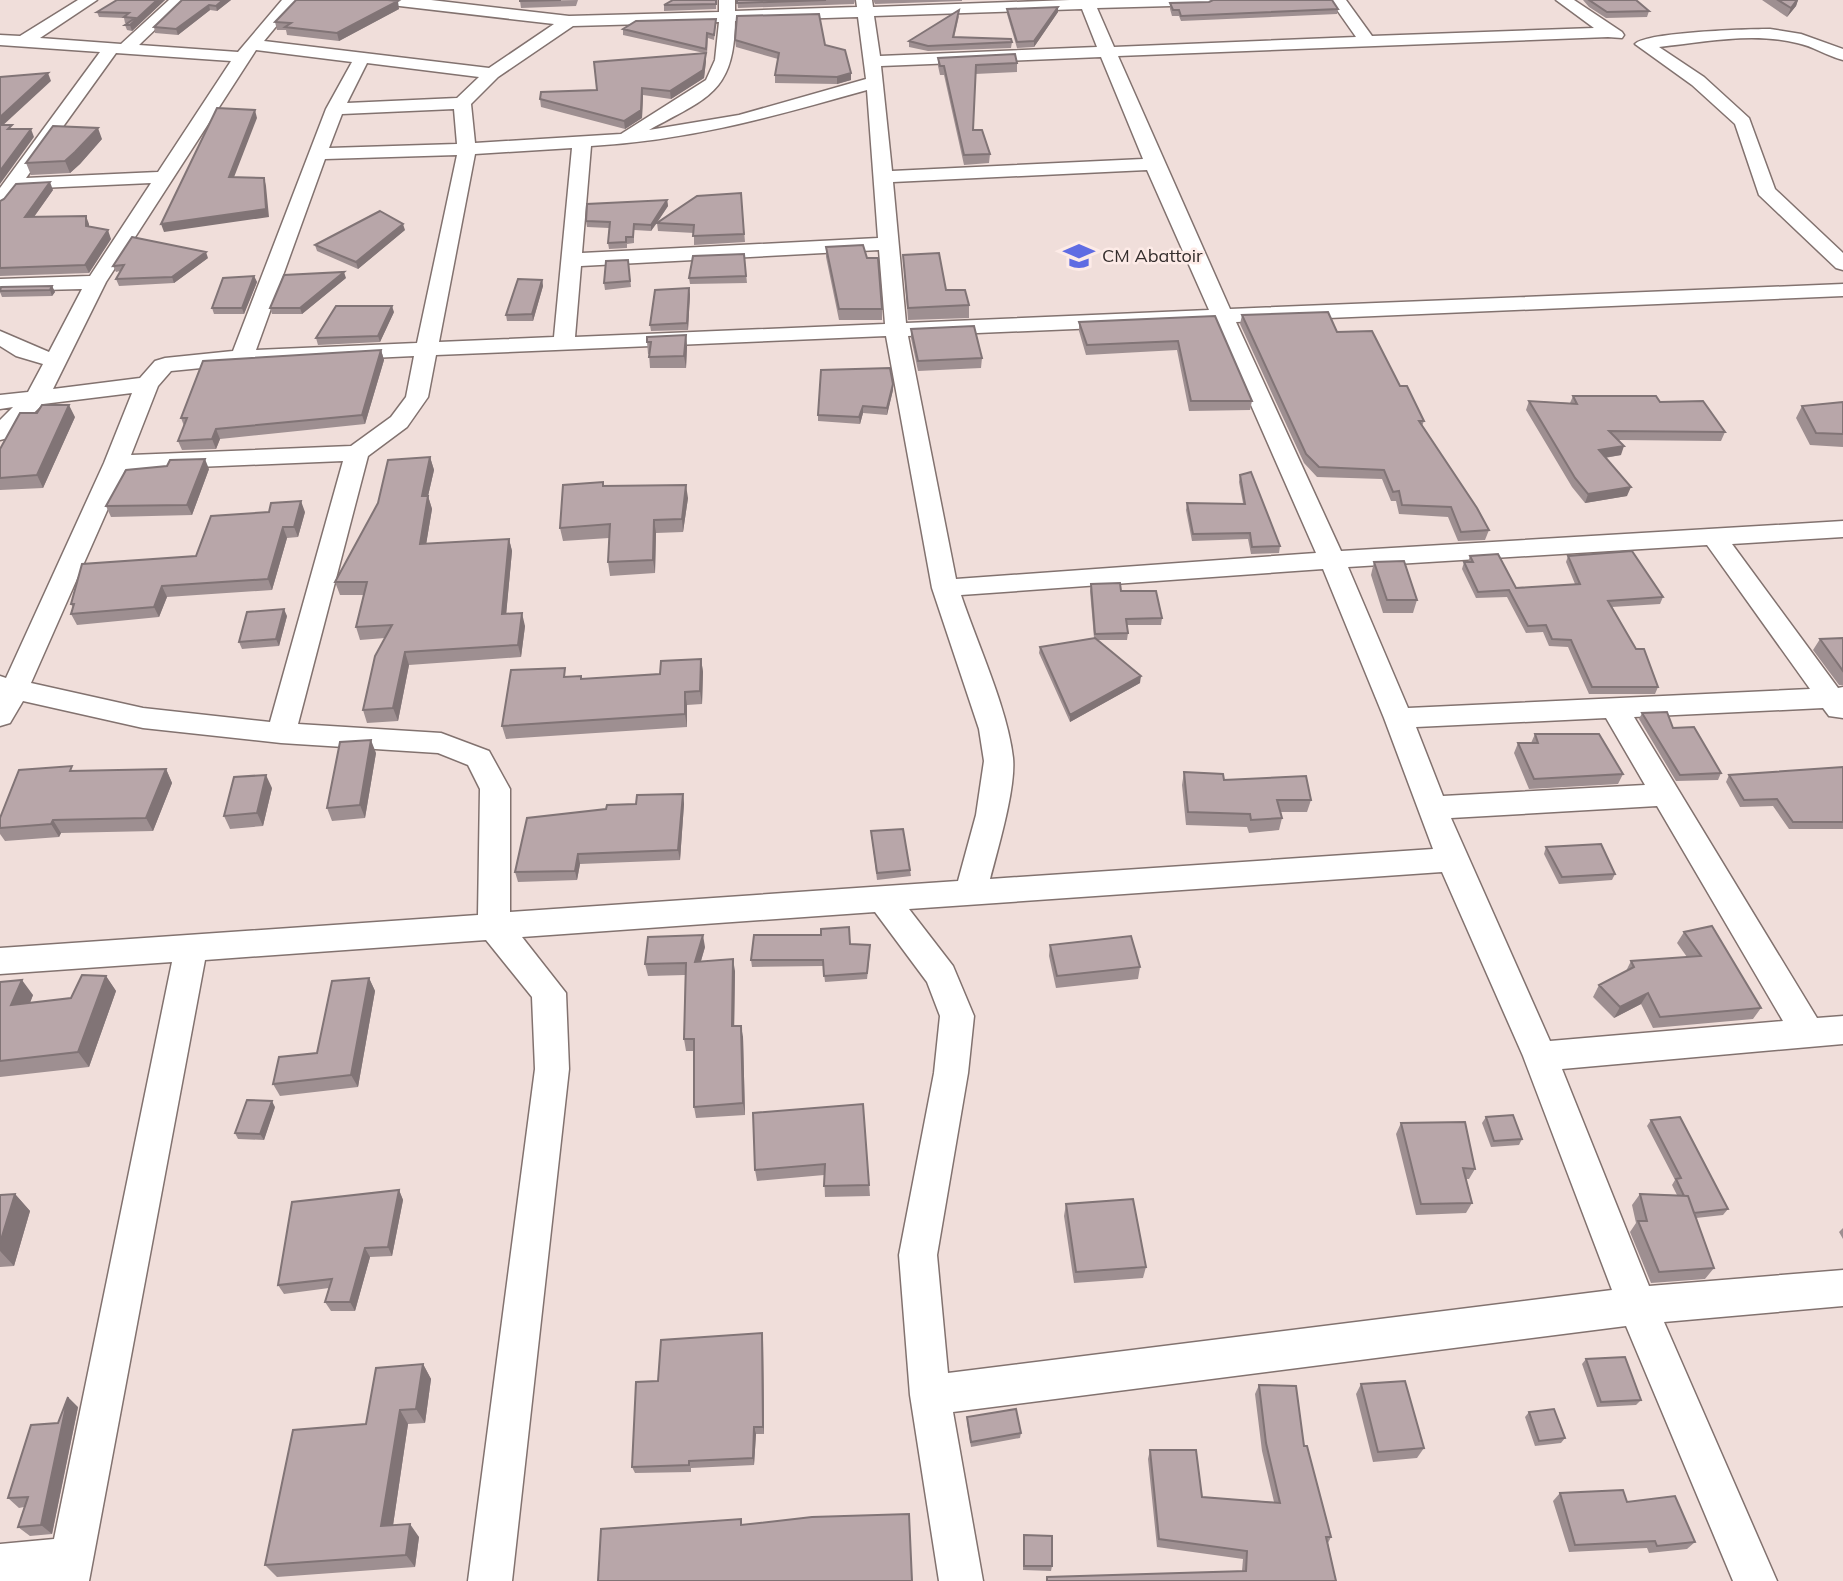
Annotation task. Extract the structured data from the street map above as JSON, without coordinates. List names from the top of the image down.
{
  "places": {
    "school or university": ["CM Abattoir"]
  }
}
